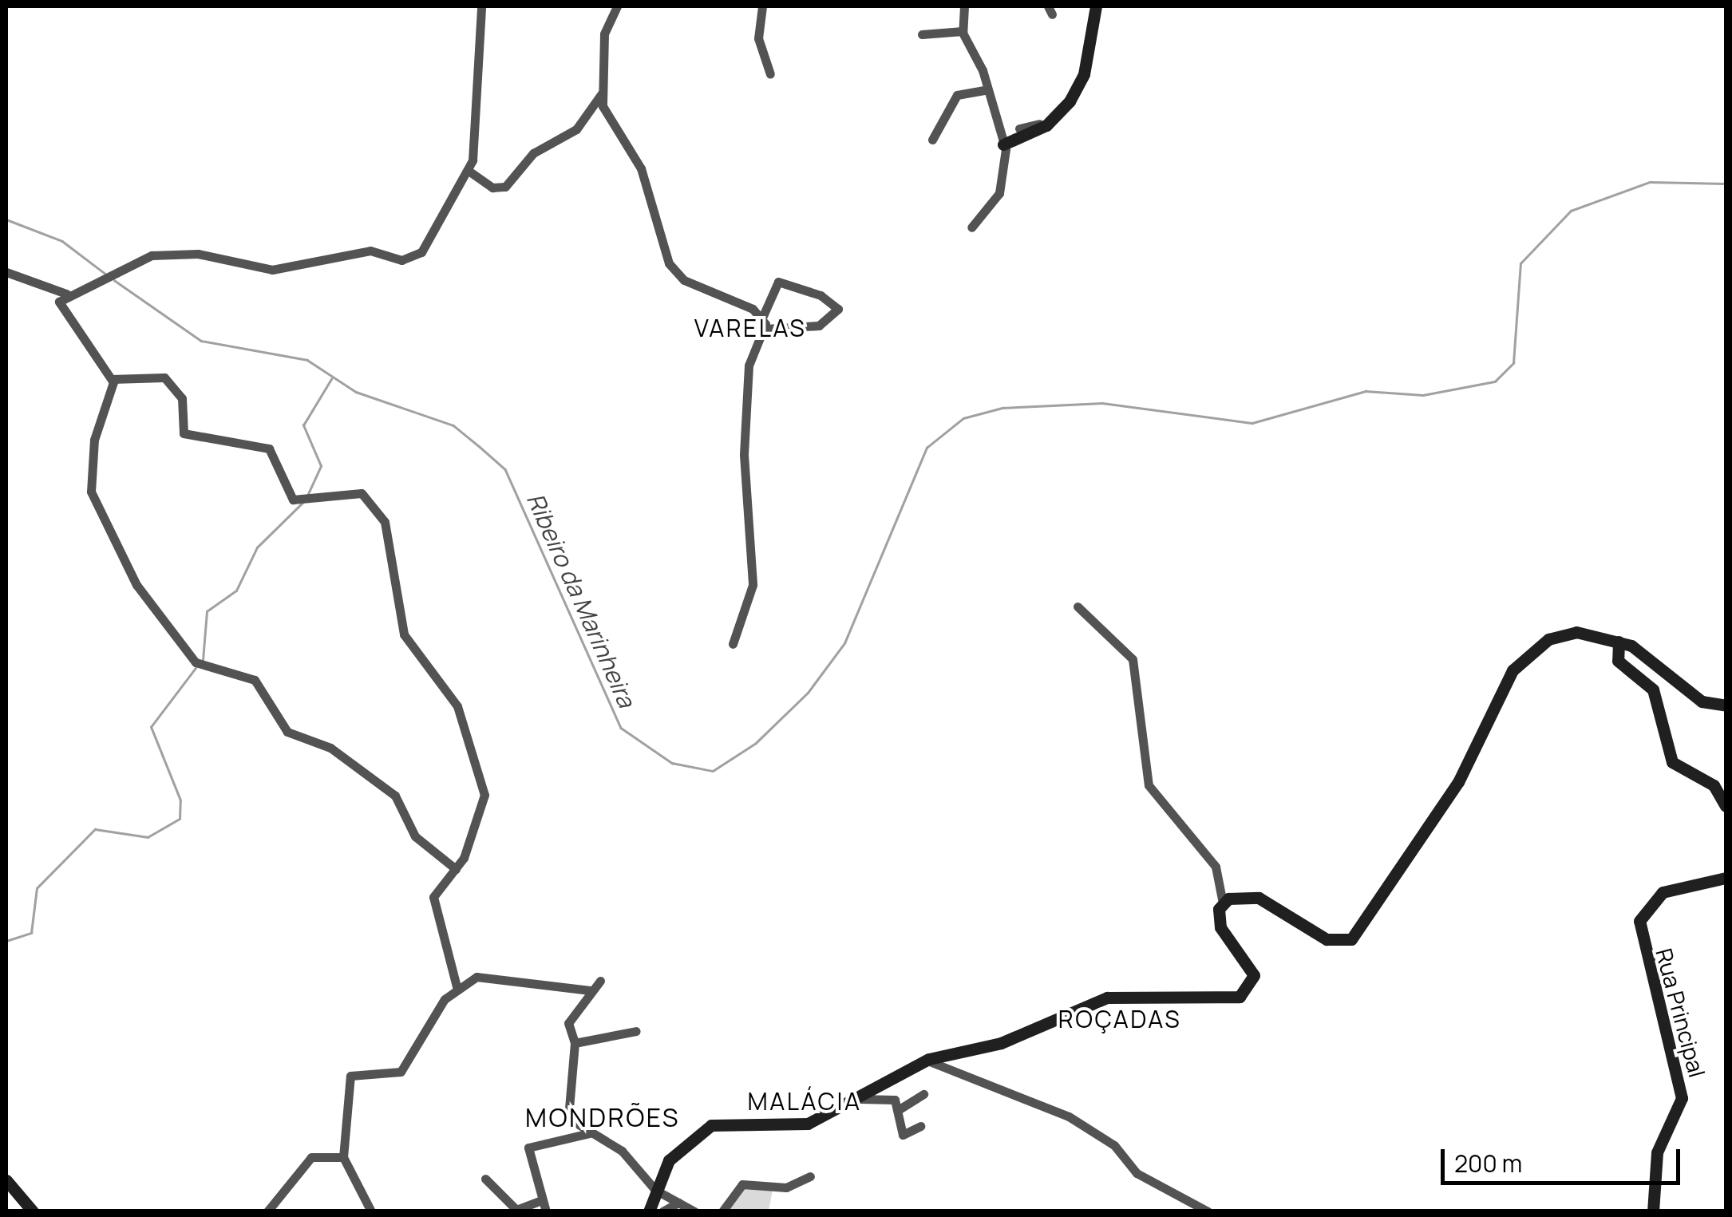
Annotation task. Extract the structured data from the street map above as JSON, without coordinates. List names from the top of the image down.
{
  "streets": {
    "main road": ["Rua Principal"]
  },
  "districts": [
    "VARELAS",
    "ROÇADAS",
    "MALÁCIA",
    "MONDRÕES"
  ],
  "water": ["Ribeiro da Marinheira"],
  "scale_bar": "200 m"
}
